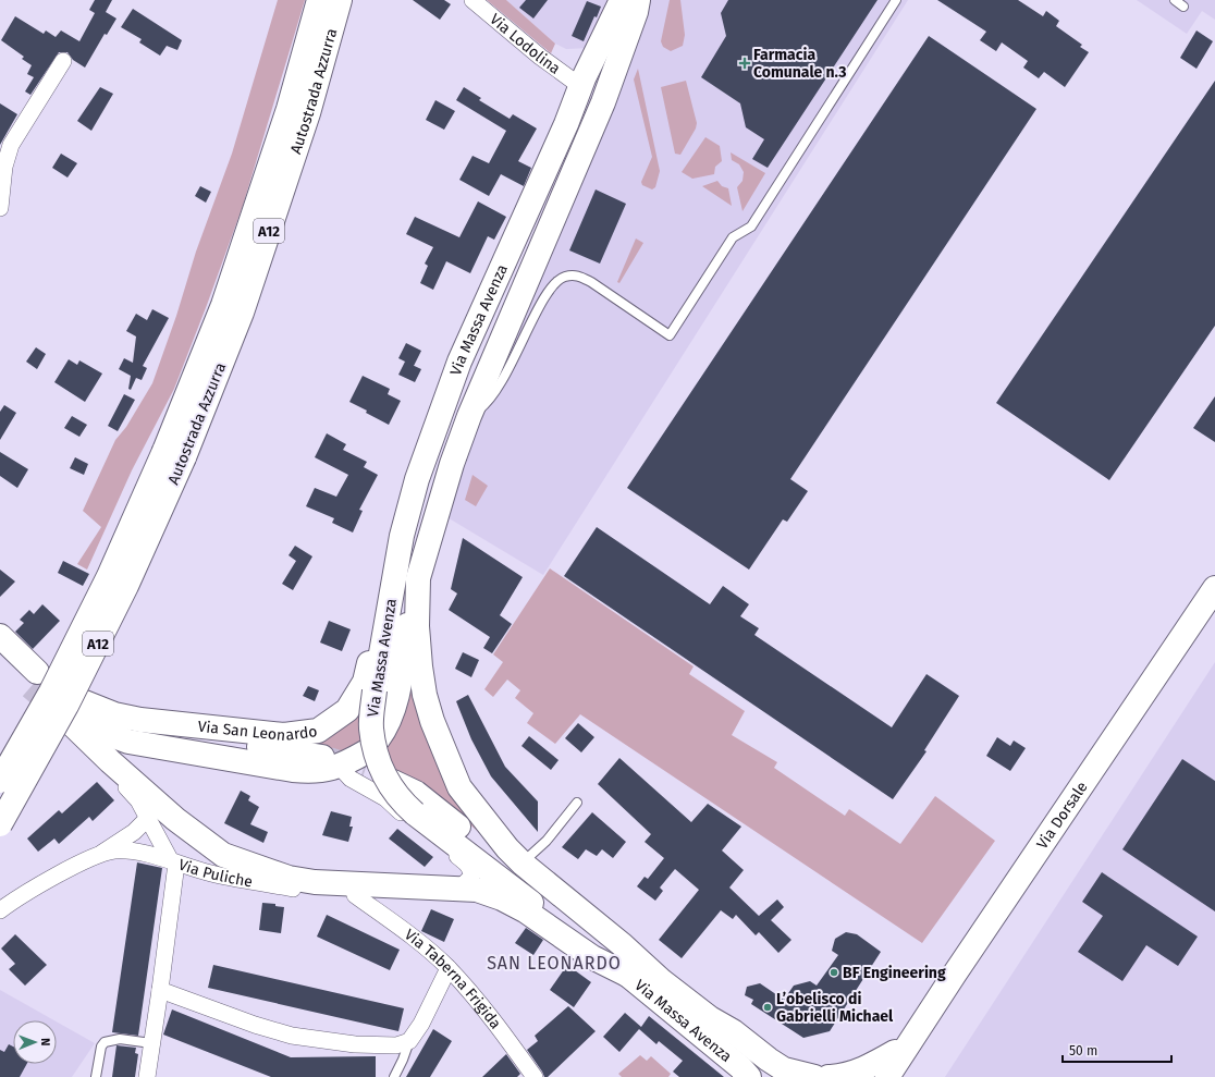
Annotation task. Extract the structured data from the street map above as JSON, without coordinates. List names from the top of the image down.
{
  "streets": {
    "main road": [
      "Autostrada Azzurra",
      "A12",
      "Via Massa Avenza",
      "Via San Leonardo",
      "Via Dorsale"
    ],
    "street": ["Via Lodolina", "Via Puliche", "Via Taberna Frigida"]
  },
  "crossings": [
    ["Via Lodolina", "Via Massa Avenza"],
    ["Via Massa Avenza", "Via San Leonardo"],
    ["Via Puliche", "Via Taberna Frigida"]
  ],
  "districts": ["SAN LEONARDO"],
  "places": {
    "health": ["Farmacia Comunale n.3"],
    "other": ["BF Engineering", "L’obelisco di Gabrielli Michael"]
  },
  "scale_bar": "50 m",
  "north": "right"
}
